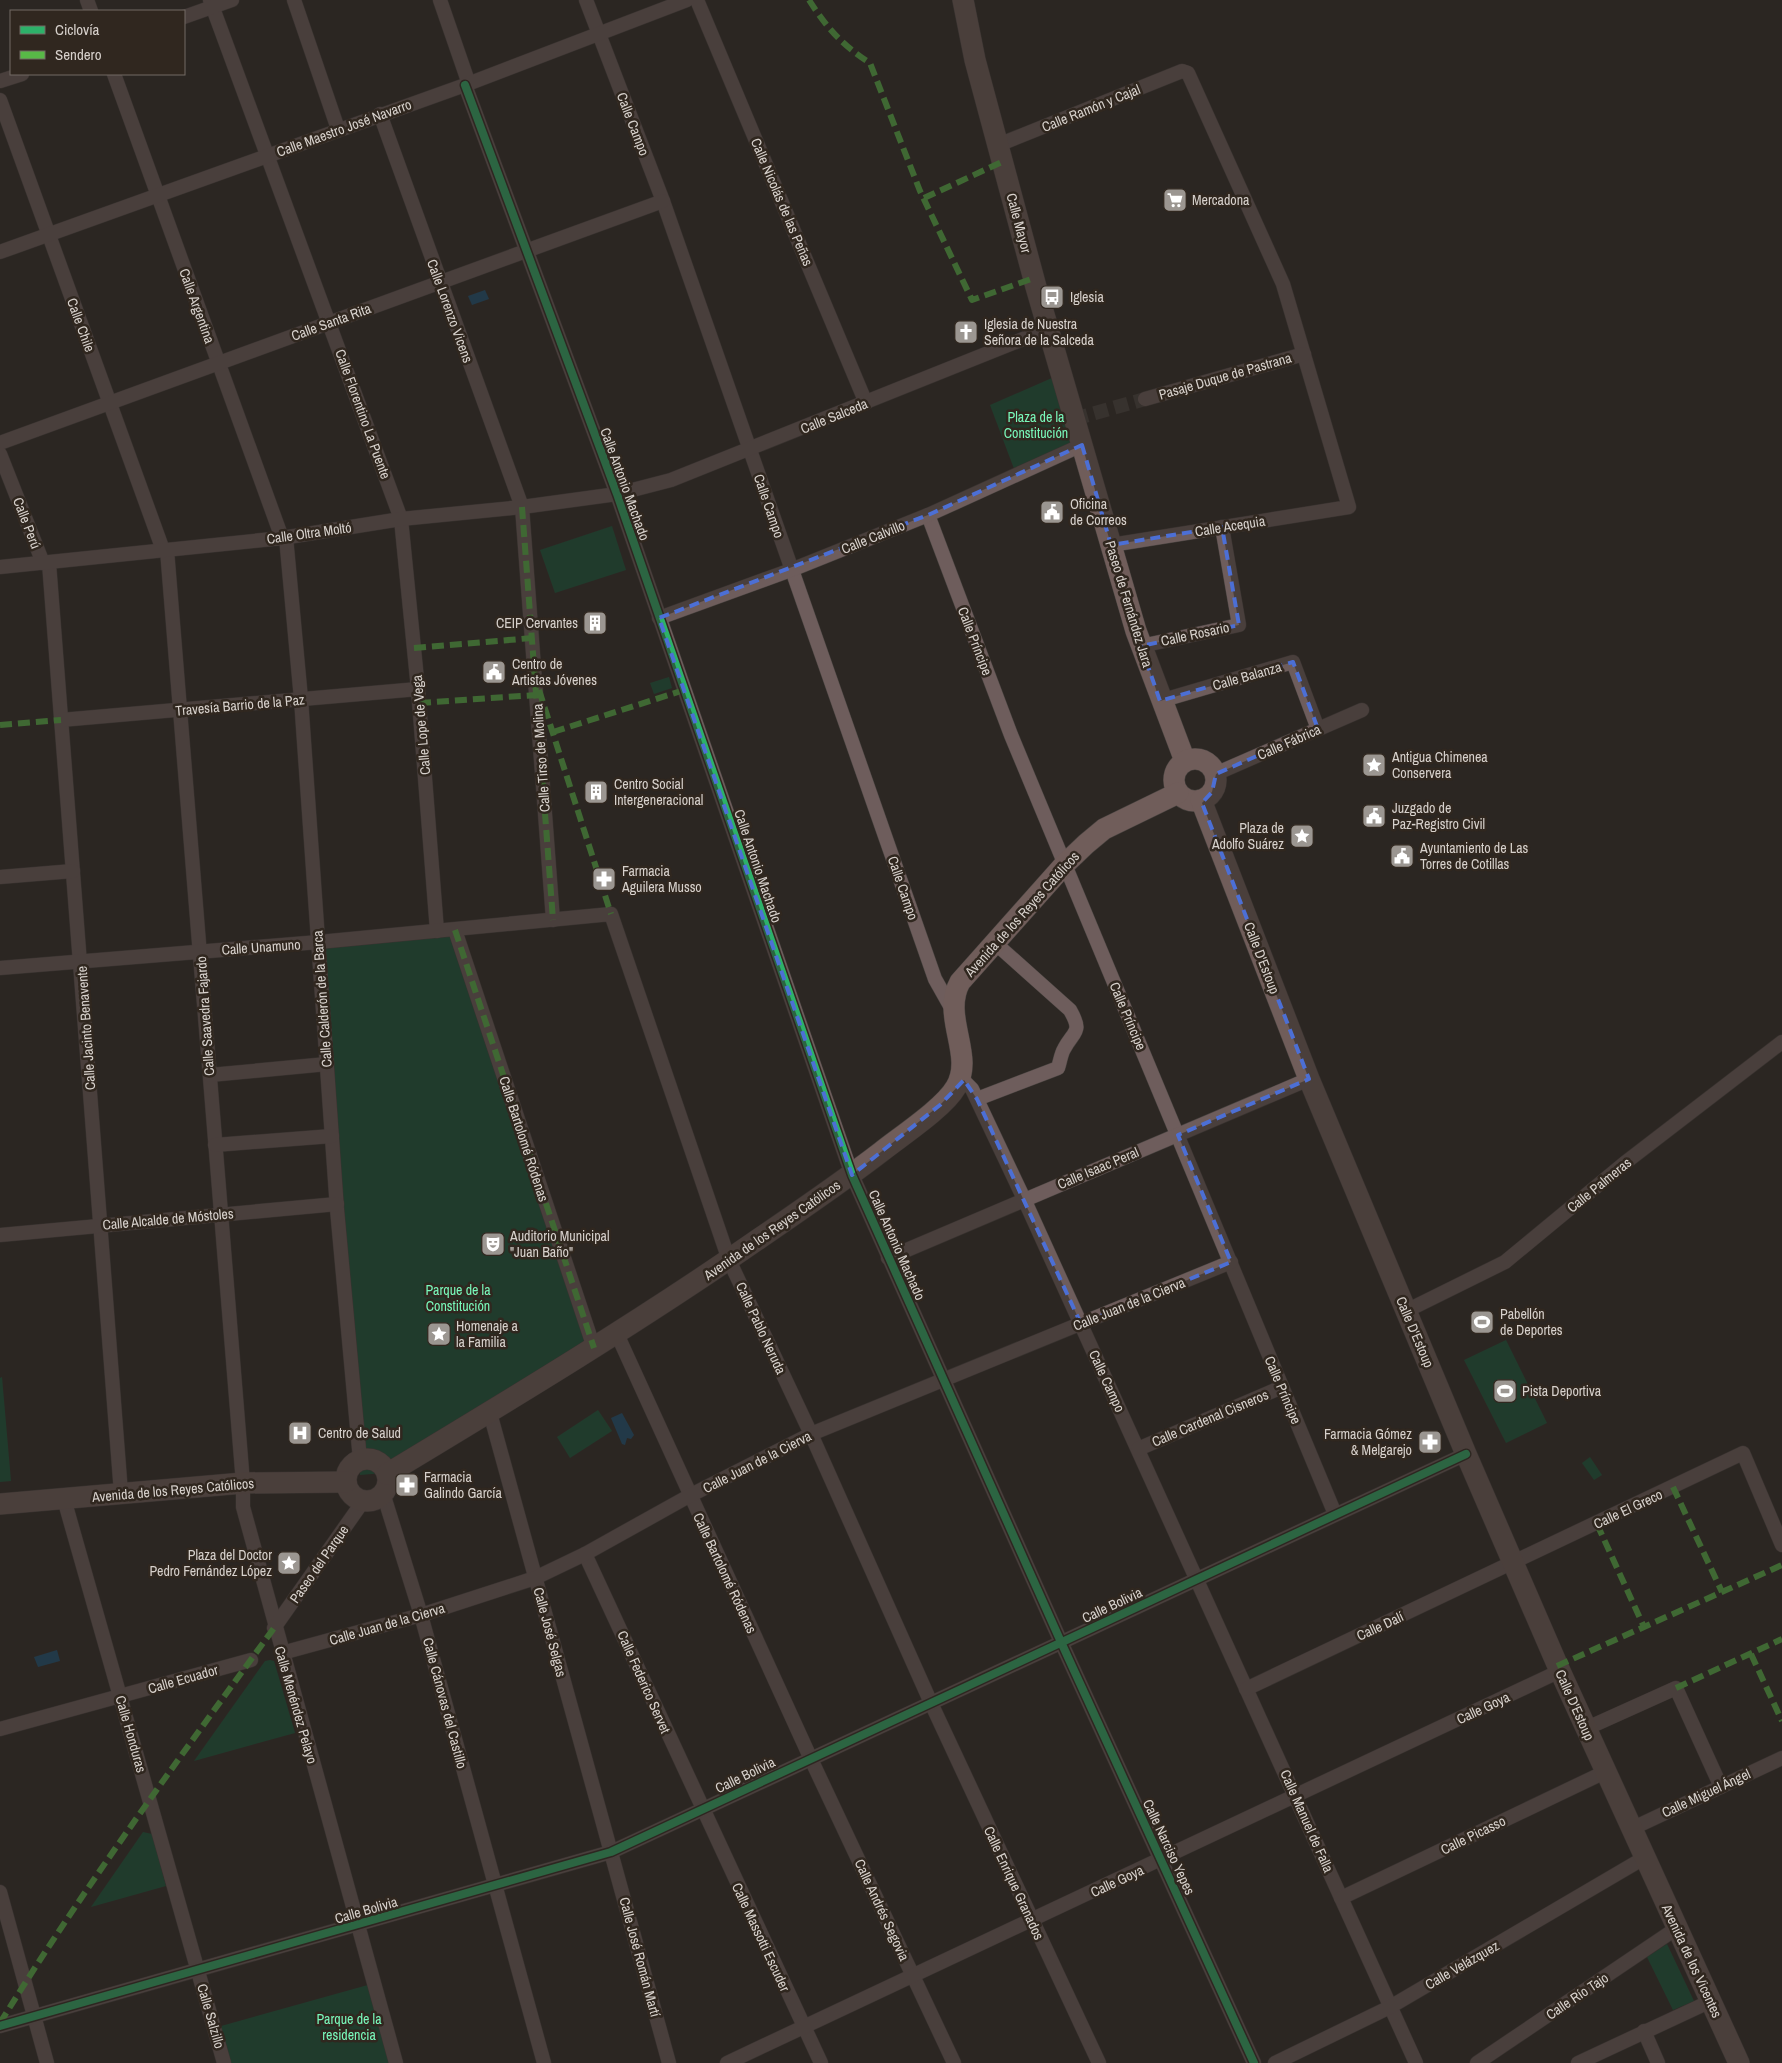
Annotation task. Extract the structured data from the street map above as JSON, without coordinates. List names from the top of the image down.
{
  "streets": {
    "main road": [
      "Calle Mayor",
      "Paseo de Fernández Jara",
      "Avenida de los Reyes Católicos",
      "Calle D'Estoup",
      "Avenida de los Vicentes"
    ],
    "street": [
      "Calle Ramón y Cajal",
      "Calle Campo",
      "Calle Maestro José Navarro",
      "Calle Nicolás de las Peñas",
      "Calle Argentina",
      "Calle Lorenzo Vicens",
      "Calle Santa Rita",
      "Calle Chile",
      "Pasaje Duque de Pastrana",
      "Calle Florentino La Puente",
      "Calle Salceda",
      "Calle Antonio Machado",
      "Calle Perú",
      "Calle Acequia",
      "Calle Oltra Moltó",
      "Calle Calvillo",
      "Calle Rosario",
      "Calle Príncipe",
      "Calle Balanza",
      "Travesía Barrio de la Paz",
      "Calle Lope de Vega",
      "Calle Fábrica",
      "Calle Tirso de Molina",
      "Calle Unamuno",
      "Calle Calderón de la Barca",
      "Calle Saavedra Fajardo",
      "Calle Jacinto Benavente",
      "Calle Bartolomé Ródenas",
      "Calle Isaac Peral",
      "Calle Palmeras",
      "Calle Alcalde de Móstoles",
      "Calle Juan de la Cierva",
      "Calle Pablo Neruda",
      "Calle Cardenal Cisneros",
      "Calle El Greco",
      "Paseo del Parque",
      "Calle Bolivia",
      "Calle Dalí",
      "Calle José Selgas",
      "Calle Ecuador",
      "Calle Federico Servet",
      "Calle Cánovas del Castillo",
      "Calle Menéndez Pelayo",
      "Calle Goya",
      "Calle Honduras",
      "Calle Miguel Ángel",
      "Calle Manuel de Falla",
      "Calle Picasso",
      "Calle Narciso Yepes",
      "Calle Enrique Granados",
      "Calle Andrés Segovia",
      "Calle Massotti Escuder",
      "Calle José Román Martí",
      "Calle Velázquez",
      "Calle Río Tajo",
      "Calle Salzillo"
    ]
  },
  "crossings": [
    ["Calle Ramón y Cajal", "Calle Mayor"],
    ["Calle Ramón y Cajal", "Pasaje Duque de Pastrana"],
    ["Calle Ramón y Cajal", "Calle Acequia"],
    ["Calle Campo", "Calle Maestro José Navarro"],
    ["Calle Campo", "Calle Santa Rita"],
    ["Calle Campo", "Calle Salceda"],
    ["Calle Campo", "Calle Calvillo"],
    ["Calle Campo", "Avenida de los Reyes Católicos"],
    ["Calle Campo", "Calle Isaac Peral"],
    ["Calle Campo", "Calle Juan de la Cierva"],
    ["Calle Campo", "Calle Cardenal Cisneros"],
    ["Calle Campo", "Calle Bolivia"],
    ["Calle Campo", "Calle Manuel de Falla"],
    ["Calle Maestro José Navarro", "Calle Argentina"],
    ["Calle Maestro José Navarro", "Calle Lorenzo Vicens"],
    ["Calle Maestro José Navarro", "Calle Chile"],
    ["Calle Maestro José Navarro", "Calle Florentino La Puente"],
    ["Calle Maestro José Navarro", "Calle Antonio Machado"],
    ["Calle Nicolás de las Peñas", "Calle Salceda"],
    ["Calle Mayor", "Calle Salceda"],
    ["Calle Mayor", "Calle Calvillo"],
    ["Calle Mayor", "Paseo de Fernández Jara"],
    ["Calle Argentina", "Calle Santa Rita"],
    ["Calle Argentina", "Calle Oltra Moltó"],
    ["Calle Argentina", "Calle Calderón de la Barca"],
    ["Calle Lorenzo Vicens", "Calle Santa Rita"],
    ["Calle Lorenzo Vicens", "Calle Oltra Moltó"],
    ["Calle Lorenzo Vicens", "Calle Tirso de Molina"],
    ["Calle Santa Rita", "Calle Chile"],
    ["Calle Santa Rita", "Calle Florentino La Puente"],
    ["Calle Santa Rita", "Calle Antonio Machado"],
    ["Calle Chile", "Calle Oltra Moltó"],
    ["Calle Chile", "Calle Saavedra Fajardo"],
    ["Pasaje Duque de Pastrana", "Calle Acequia"],
    ["Calle Florentino La Puente", "Calle Oltra Moltó"],
    ["Calle Florentino La Puente", "Calle Lope de Vega"],
    ["Calle Salceda", "Calle Antonio Machado"],
    ["Calle Salceda", "Calle Oltra Moltó"],
    ["Calle Antonio Machado", "Calle Oltra Moltó"],
    ["Calle Antonio Machado", "Calle Calvillo"],
    ["Calle Antonio Machado", "Avenida de los Reyes Católicos"],
    ["Calle Antonio Machado", "Calle Isaac Peral"],
    ["Calle Antonio Machado", "Calle Juan de la Cierva"],
    ["Calle Antonio Machado", "Calle Bolivia"],
    ["Calle Antonio Machado", "Calle Narciso Yepes"],
    ["Calle Perú", "Calle Oltra Moltó"],
    ["Calle Perú", "Calle Jacinto Benavente"],
    ["Calle Acequia", "Paseo de Fernández Jara"],
    ["Calle Acequia", "Calle Rosario"],
    ["Calle Oltra Moltó", "Calle Lope de Vega"],
    ["Calle Oltra Moltó", "Calle Tirso de Molina"],
    ["Calle Oltra Moltó", "Calle Calderón de la Barca"],
    ["Calle Oltra Moltó", "Calle Saavedra Fajardo"],
    ["Calle Oltra Moltó", "Calle Jacinto Benavente"],
    ["Calle Calvillo", "Paseo de Fernández Jara"],
    ["Calle Calvillo", "Calle Príncipe"],
    ["Paseo de Fernández Jara", "Calle Rosario"],
    ["Paseo de Fernández Jara", "Calle Balanza"],
    ["Paseo de Fernández Jara", "Calle Fábrica"],
    ["Paseo de Fernández Jara", "Avenida de los Reyes Católicos"],
    ["Paseo de Fernández Jara", "Calle D'Estoup"],
    ["Calle Príncipe", "Avenida de los Reyes Católicos"],
    ["Calle Príncipe", "Calle Isaac Peral"],
    ["Calle Príncipe", "Calle Juan de la Cierva"],
    ["Calle Príncipe", "Calle Cardenal Cisneros"],
    ["Calle Príncipe", "Calle Bolivia"],
    ["Calle Balanza", "Calle Fábrica"],
    ["Travesía Barrio de la Paz", "Calle Lope de Vega"],
    ["Travesía Barrio de la Paz", "Calle Calderón de la Barca"],
    ["Travesía Barrio de la Paz", "Calle Saavedra Fajardo"],
    ["Travesía Barrio de la Paz", "Calle Jacinto Benavente"],
    ["Calle Lope de Vega", "Calle Unamuno"],
    ["Calle Fábrica", "Avenida de los Reyes Católicos"],
    ["Calle Fábrica", "Calle D'Estoup"],
    ["Calle Tirso de Molina", "Calle Unamuno"],
    ["Avenida de los Reyes Católicos", "Calle D'Estoup"],
    ["Avenida de los Reyes Católicos", "Calle Calderón de la Barca"],
    ["Avenida de los Reyes Católicos", "Calle Saavedra Fajardo"],
    ["Avenida de los Reyes Católicos", "Calle Jacinto Benavente"],
    ["Avenida de los Reyes Católicos", "Calle Bartolomé Ródenas"],
    ["Avenida de los Reyes Católicos", "Calle Pablo Neruda"],
    ["Avenida de los Reyes Católicos", "Paseo del Parque"],
    ["Avenida de los Reyes Católicos", "Calle José Selgas"],
    ["Avenida de los Reyes Católicos", "Calle Cánovas del Castillo"],
    ["Avenida de los Reyes Católicos", "Calle Menéndez Pelayo"],
    ["Avenida de los Reyes Católicos", "Calle Honduras"],
    ["Calle Unamuno", "Calle Calderón de la Barca"],
    ["Calle Unamuno", "Calle Saavedra Fajardo"],
    ["Calle Unamuno", "Calle Jacinto Benavente"],
    ["Calle Unamuno", "Calle Bartolomé Ródenas"],
    ["Calle Unamuno", "Calle Pablo Neruda"],
    ["Calle D'Estoup", "Calle Isaac Peral"],
    ["Calle D'Estoup", "Calle Palmeras"],
    ["Calle D'Estoup", "Calle El Greco"],
    ["Calle D'Estoup", "Calle Bolivia"],
    ["Calle D'Estoup", "Calle Dalí"],
    ["Calle D'Estoup", "Calle Goya"],
    ["Calle D'Estoup", "Calle Miguel Ángel"],
    ["Calle D'Estoup", "Calle Picasso"],
    ["Calle D'Estoup", "Avenida de los Vicentes"],
    ["Calle D'Estoup", "Calle Velázquez"],
    ["Calle Calderón de la Barca", "Calle Alcalde de Móstoles"],
    ["Calle Calderón de la Barca", "Paseo del Parque"],
    ["Calle Calderón de la Barca", "Calle Cánovas del Castillo"],
    ["Calle Saavedra Fajardo", "Calle Alcalde de Móstoles"],
    ["Calle Saavedra Fajardo", "Calle Menéndez Pelayo"],
    ["Calle Jacinto Benavente", "Calle Alcalde de Móstoles"],
    ["Calle Bartolomé Ródenas", "Calle Juan de la Cierva"],
    ["Calle Bartolomé Ródenas", "Calle Bolivia"],
    ["Calle Bartolomé Ródenas", "Calle Andrés Segovia"],
    ["Calle Juan de la Cierva", "Calle Pablo Neruda"],
    ["Calle Juan de la Cierva", "Calle José Selgas"],
    ["Calle Juan de la Cierva", "Calle Federico Servet"],
    ["Calle Juan de la Cierva", "Calle Cánovas del Castillo"],
    ["Calle Juan de la Cierva", "Calle Menéndez Pelayo"],
    ["Calle Pablo Neruda", "Calle Bolivia"],
    ["Calle Pablo Neruda", "Calle Enrique Granados"],
    ["Calle El Greco", "Calle Dalí"],
    ["Paseo del Parque", "Calle Cánovas del Castillo"],
    ["Paseo del Parque", "Calle Menéndez Pelayo"],
    ["Calle Bolivia", "Calle José Selgas"],
    ["Calle Bolivia", "Calle Federico Servet"],
    ["Calle Bolivia", "Calle Cánovas del Castillo"],
    ["Calle Bolivia", "Calle Menéndez Pelayo"],
    ["Calle Bolivia", "Calle Honduras"],
    ["Calle Bolivia", "Calle Manuel de Falla"],
    ["Calle Bolivia", "Calle Narciso Yepes"],
    ["Calle Bolivia", "Calle Enrique Granados"],
    ["Calle Bolivia", "Calle Andrés Segovia"],
    ["Calle Bolivia", "Calle Massotti Escuder"],
    ["Calle Bolivia", "Calle José Román Martí"],
    ["Calle Bolivia", "Calle Salzillo"],
    ["Calle Dalí", "Calle Manuel de Falla"],
    ["Calle José Selgas", "Calle José Román Martí"],
    ["Calle Ecuador", "Calle Honduras"],
    ["Calle Federico Servet", "Calle Massotti Escuder"],
    ["Calle Goya", "Calle Manuel de Falla"],
    ["Calle Goya", "Calle Narciso Yepes"],
    ["Calle Goya", "Calle Enrique Granados"],
    ["Calle Goya", "Calle Andrés Segovia"],
    ["Calle Goya", "Calle Massotti Escuder"],
    ["Calle Honduras", "Calle Salzillo"],
    ["Calle Manuel de Falla", "Calle Picasso"],
    ["Calle Manuel de Falla", "Calle Velázquez"],
    ["Avenida de los Vicentes", "Calle Velázquez"],
    ["Avenida de los Vicentes", "Calle Río Tajo"]
  ],
  "parks": ["Plaza de la Constitución", "Parque de la Constitución", "Parque de la residencia"],
  "places": {
    "supermarket": ["Mercadona"],
    "bus stop": ["Iglesia"],
    "church": ["Iglesia de Nuestra Señora de la Salceda"],
    "public building": [
      "Oficina de Correos",
      "Centro de Artistas Jóvenes",
      "Juzgado de Paz-Registro Civil",
      "Ayuntamiento de Las Torres de Cotillas"
    ],
    "building": ["CEIP Cervantes", "Centro Social Intergeneracional"],
    "place": [
      "Antigua Chimenea Conservera",
      "Plaza de Adolfo Suárez",
      "Homenaje a la Familia",
      "Plaza del Doctor Pedro Fernández López"
    ],
    "pharmacy": ["Farmacia Aguilera Musso", "Farmacia Gómez & Melgarejo", "Farmacia Galindo García"],
    "theatre": ["Auditorio Municipal \"Juan Baño\""],
    "sports": ["Pabellón de Deportes", "Pista Deportiva"],
    "hospital": ["Centro de Salud"]
  },
  "legend": ["Ciclovía", "Sendero"]
}
